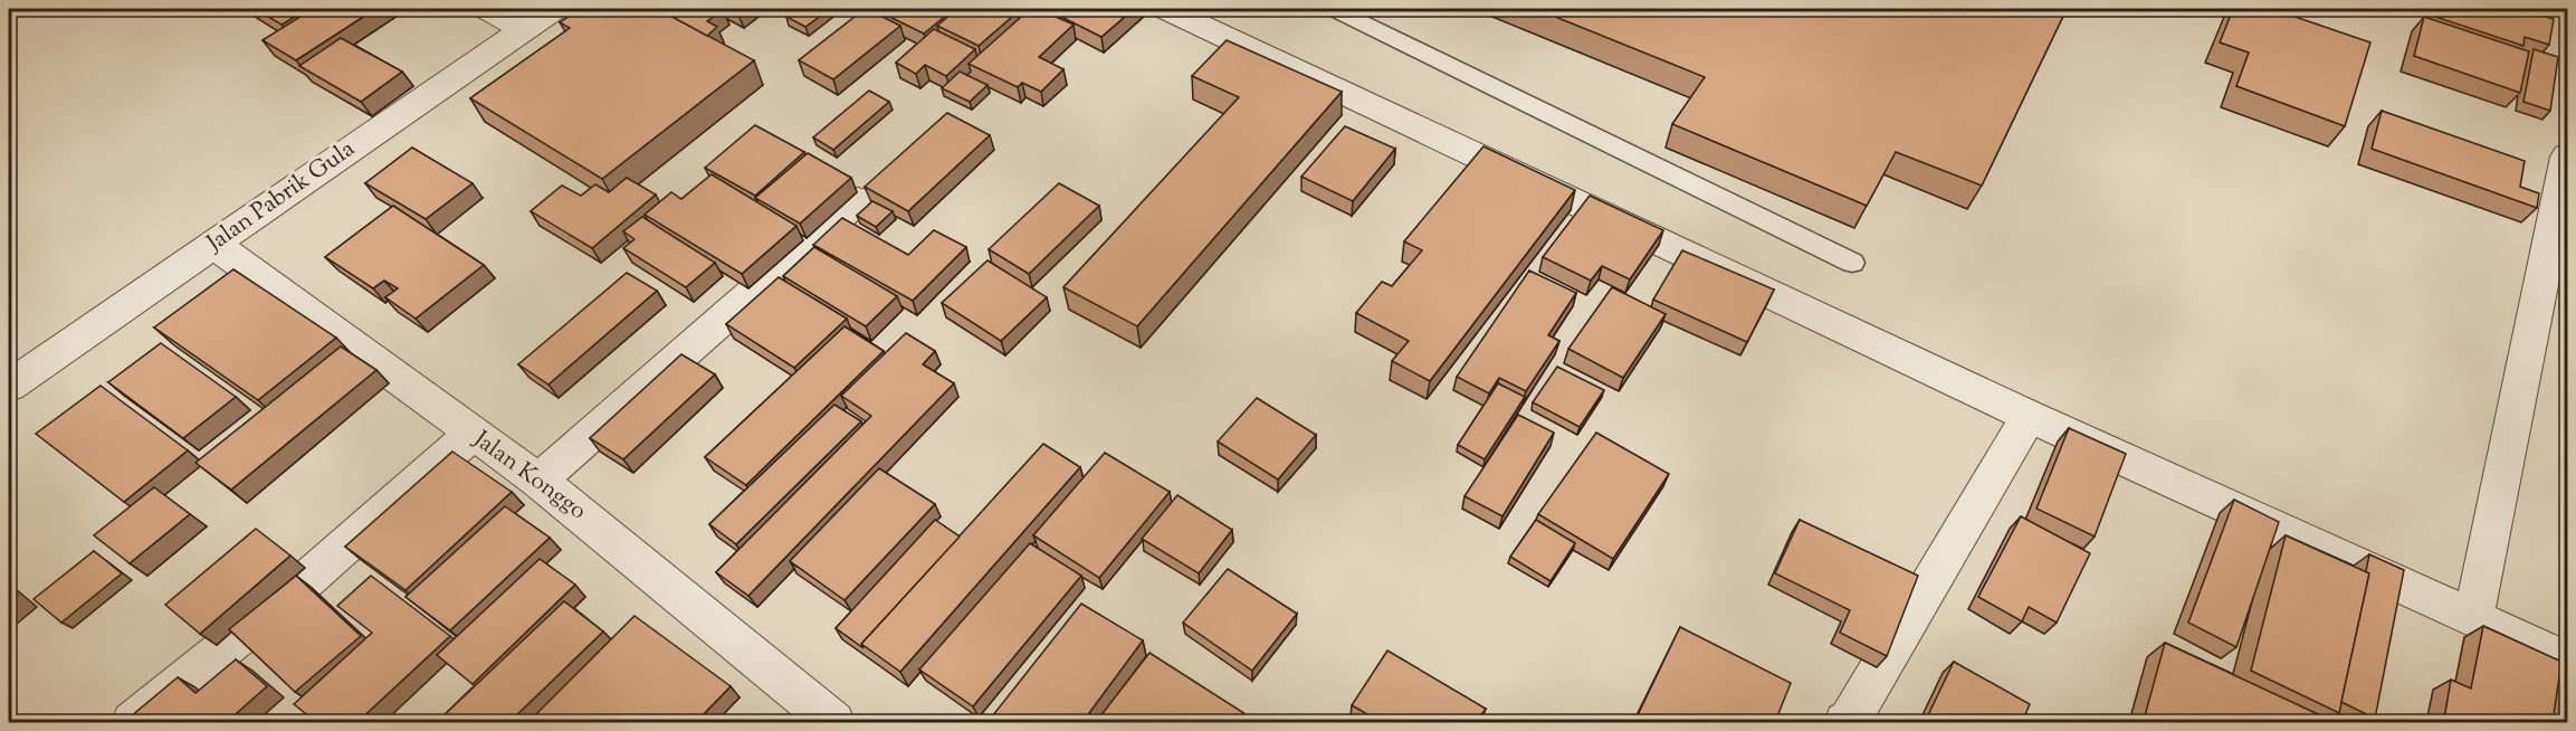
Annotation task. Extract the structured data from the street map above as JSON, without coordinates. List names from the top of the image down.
{
  "streets": {
    "street": ["Jalan Pabrik Gula", "Jalan Konggo"]
  },
  "crossings": [
    ["Jalan Pabrik Gula", "Jalan Konggo"]
  ]
}
